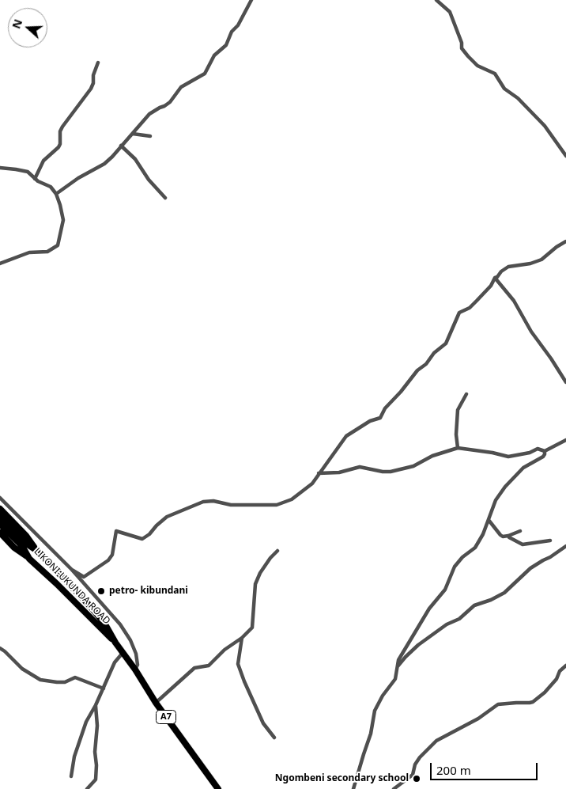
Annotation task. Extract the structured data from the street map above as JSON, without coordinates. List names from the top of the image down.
{
  "streets": {
    "highway": ["LIKONI-UKUNDA ROAD", "A7"]
  },
  "places": ["petro- kibundani", "Ngombeni secondary school"],
  "scale_bar": "200 m",
  "north": "left"
}
